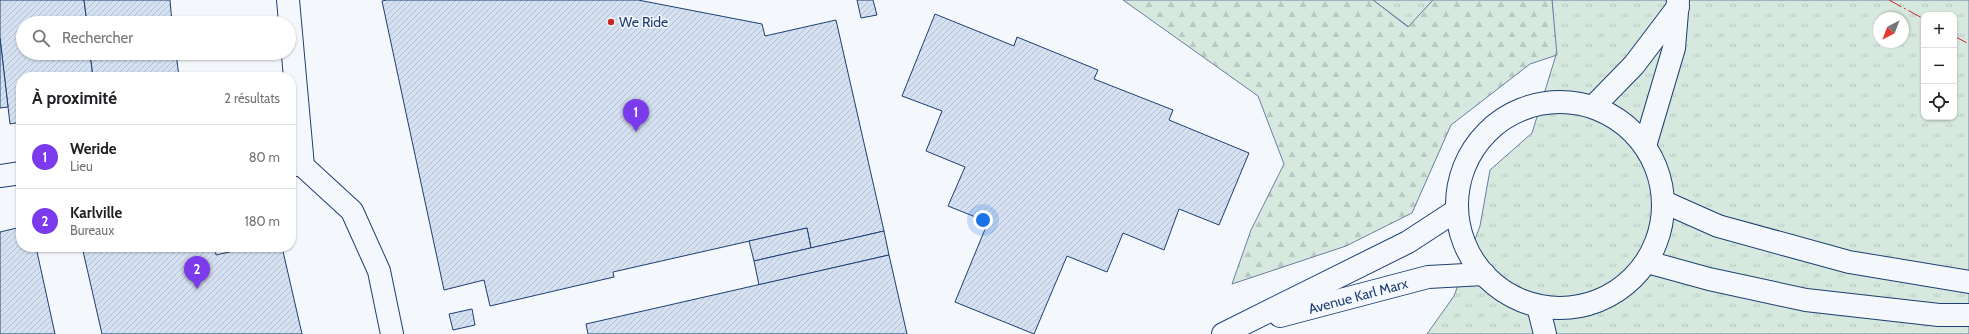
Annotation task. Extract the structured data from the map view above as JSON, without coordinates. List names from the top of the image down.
{
  "streets": {
    "main road": ["Avenue Karl Marx"]
  },
  "places": ["We Ride"],
  "north": "bottom left",
  "page": {
    "map_buttons": ["+", "−"],
    "search": "Rechercher",
    "heading": ["À proximité", "2 résultats"],
    "pins": ["1", "2"],
    "list": [
      {
        "mark": "1",
        "name": "Weride",
        "note": "Lieu",
        "value": "80 m"
      },
      {
        "mark": "2",
        "name": "Karlville",
        "note": "Bureaux",
        "value": "180 m"
      }
    ]
  }
}
